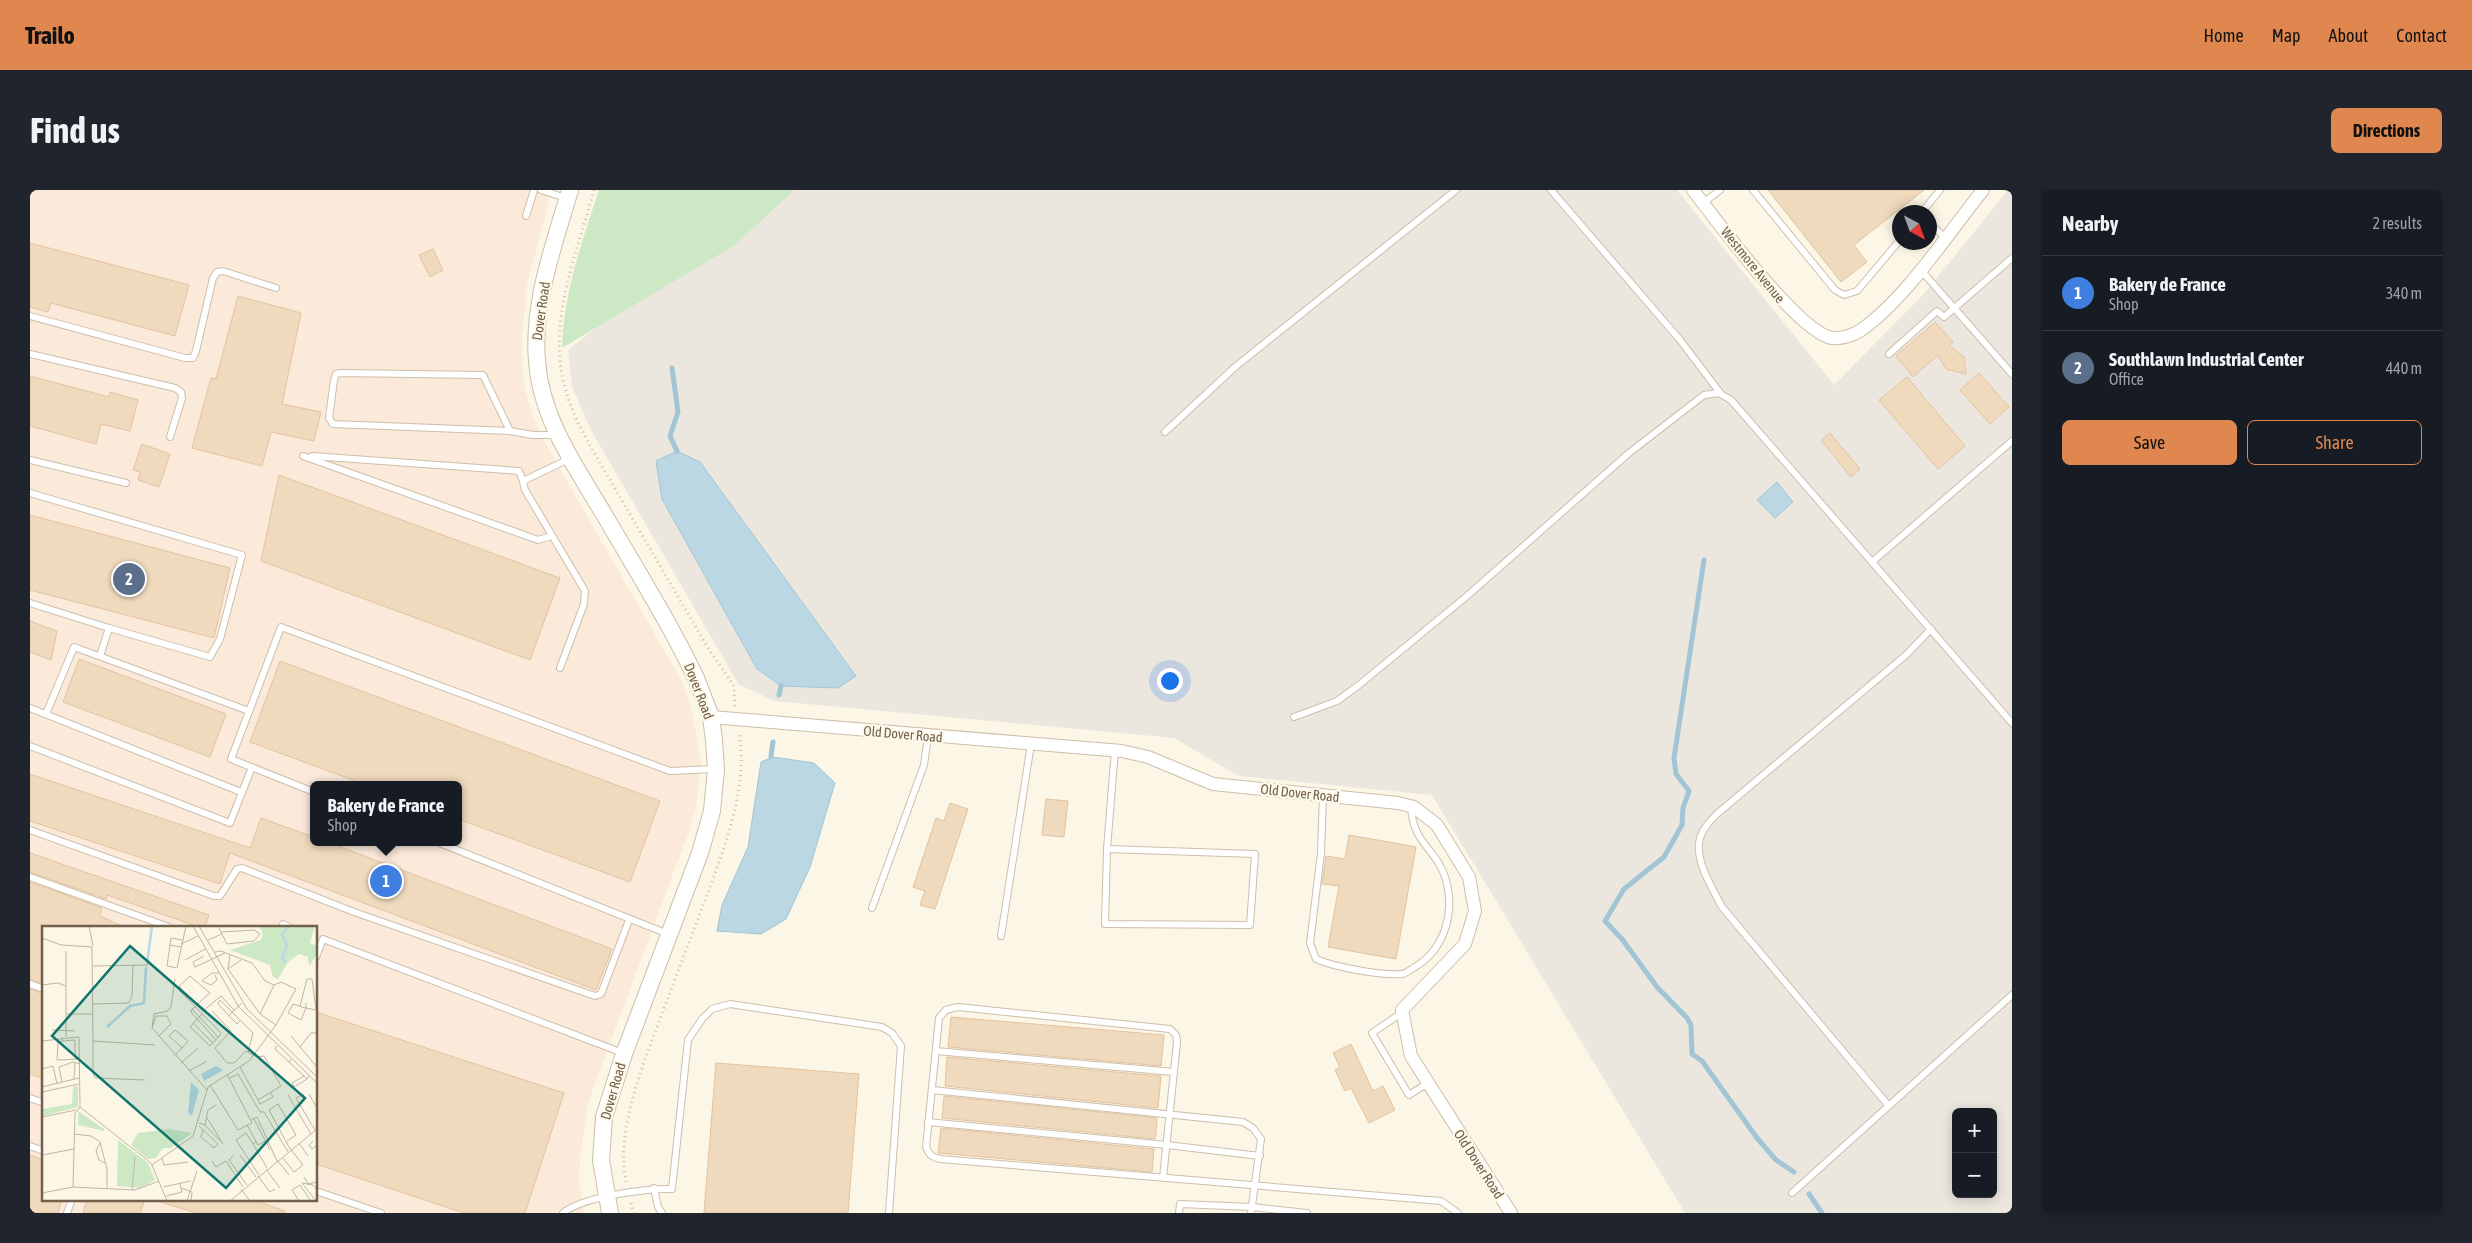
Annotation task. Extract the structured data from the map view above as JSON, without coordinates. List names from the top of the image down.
{
  "streets": {
    "street": ["Westmore Avenue", "Dover Road", "Old Dover Road"]
  },
  "crossings": [
    ["Dover Road", "Old Dover Road"]
  ],
  "north": "bottom right",
  "page": {
    "header": "Trailo",
    "nav": [
      "Home",
      "Map",
      "About",
      "Contact"
    ],
    "buttons": [
      "Directions",
      ["Save", "Share"]
    ],
    "title": "Find us",
    "heading": ["Nearby", "2 results"],
    "list": [
      {
        "mark": "1",
        "name": "Bakery de France",
        "note": "Shop",
        "value": "340 m"
      },
      {
        "mark": "2",
        "name": "Southlawn Industrial Center",
        "note": "Office",
        "value": "440 m"
      }
    ],
    "pins": ["2", "1"],
    "popup": ["Bakery de France", "Shop"],
    "map_buttons": ["+", "−"]
  }
}
